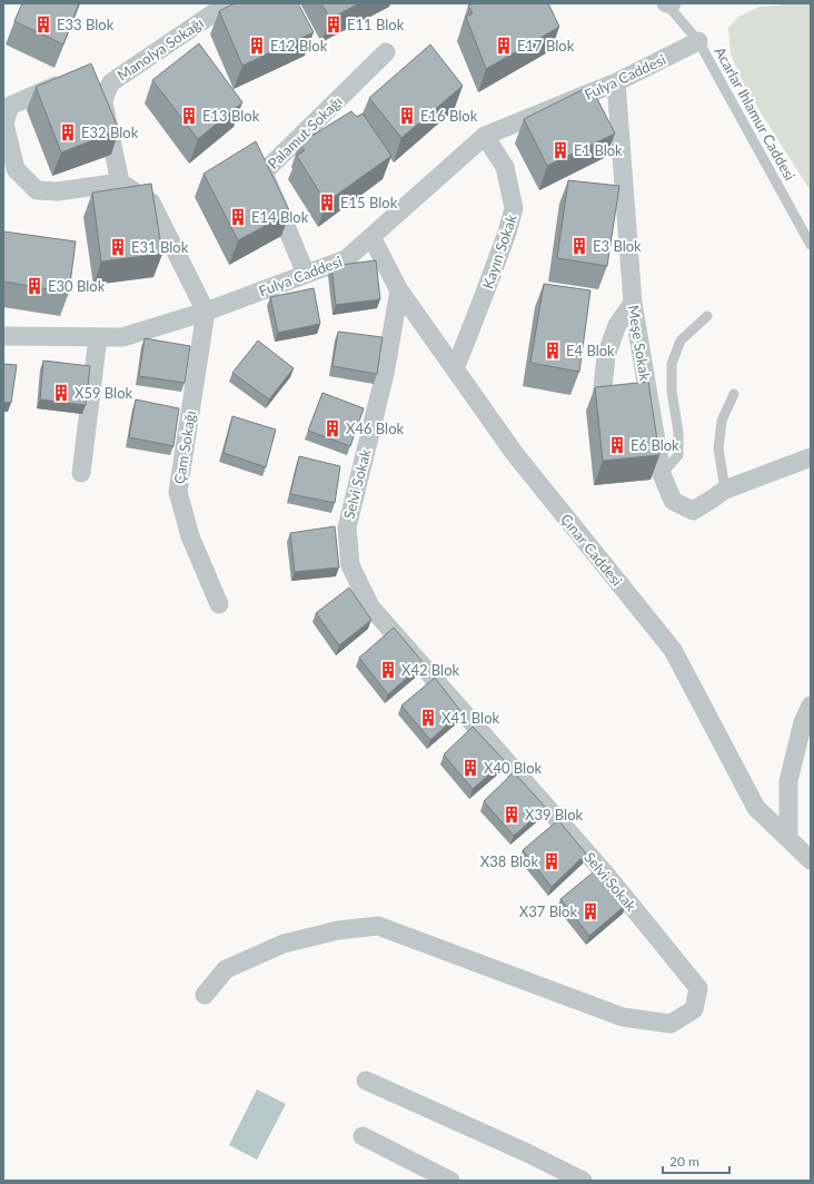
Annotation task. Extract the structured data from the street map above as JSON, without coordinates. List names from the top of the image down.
{
  "streets": {
    "street": [
      "Manolya Sokağı",
      "Fulya Caddesi",
      "Palamut Sokağı",
      "Kayın Sokak",
      "Meşe Sokak",
      "Çam Sokağı",
      "Selvi Sokak",
      "Çınar Caddesi"
    ],
    "lane": ["Acarlar Ihlamur Caddesi"]
  },
  "crossings": [
    ["Fulya Caddesi", "Acarlar Ihlamur Caddesi"],
    ["Fulya Caddesi", "Palamut Sokağı"],
    ["Fulya Caddesi", "Kayın Sokak"],
    ["Fulya Caddesi", "Meşe Sokak"],
    ["Fulya Caddesi", "Çam Sokağı"],
    ["Fulya Caddesi", "Çınar Caddesi"],
    ["Kayın Sokak", "Çınar Caddesi"],
    ["Selvi Sokak", "Çınar Caddesi"]
  ],
  "places": {
    "building": [
      "E33 Blok",
      "E11 Blok",
      "E12 Blok",
      "E17 Blok",
      "E13 Blok",
      "E16 Blok",
      "E32 Blok",
      "E1 Blok",
      "E15 Blok",
      "E14 Blok",
      "E3 Blok",
      "E31 Blok",
      "E30 Blok",
      "E4 Blok",
      "X59 Blok",
      "X46 Blok",
      "E6 Blok",
      "X42 Blok",
      "X41 Blok",
      "X40 Blok",
      "X39 Blok",
      "X38 Blok",
      "X37 Blok"
    ]
  },
  "scale_bar": "20 m"
}
